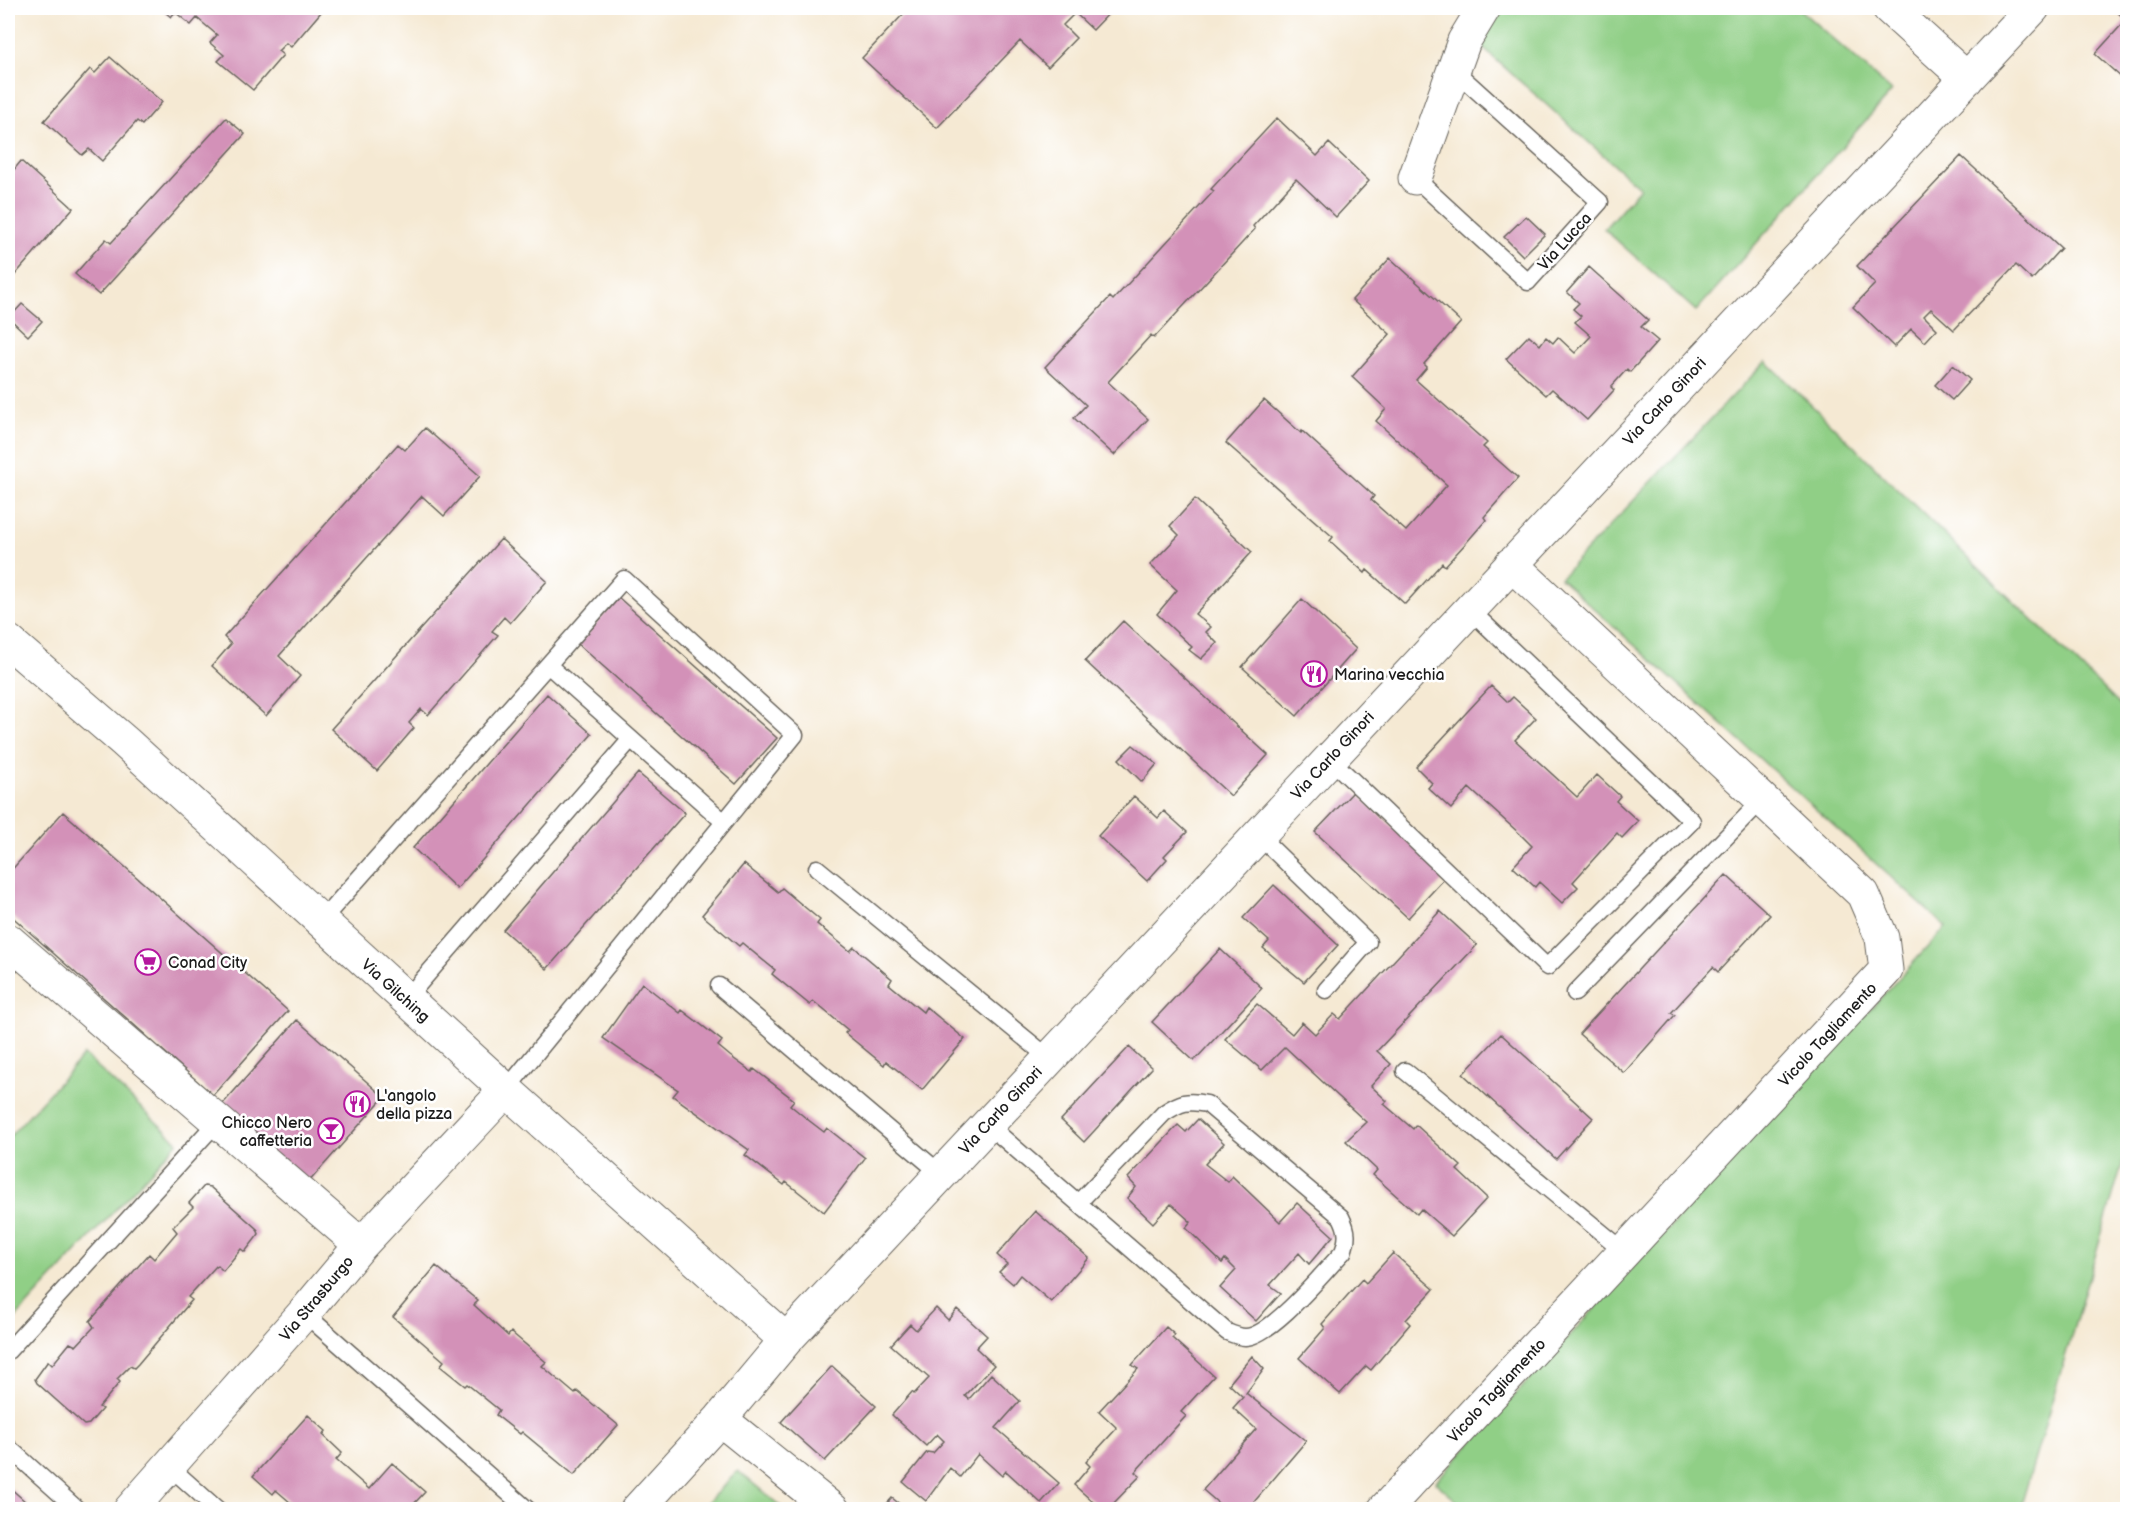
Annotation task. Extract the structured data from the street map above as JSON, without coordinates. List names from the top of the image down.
{
  "streets": {
    "street": [
      "Via Lucca",
      "Via Carlo Ginori",
      "Via Gilching",
      "Vicolo Tagliamento",
      "Via Strasburgo"
    ]
  },
  "crossings": [
    ["Via Carlo Ginori", "Via Gilching"],
    ["Via Carlo Ginori", "Vicolo Tagliamento"],
    ["Via Gilching", "Via Strasburgo"]
  ],
  "places": {
    "restaurant": ["Marina vecchia", "L'angolo della pizza"],
    "supermarket": ["Conad City"],
    "bar": ["Chicco Nero caffetteria"]
  }
}
